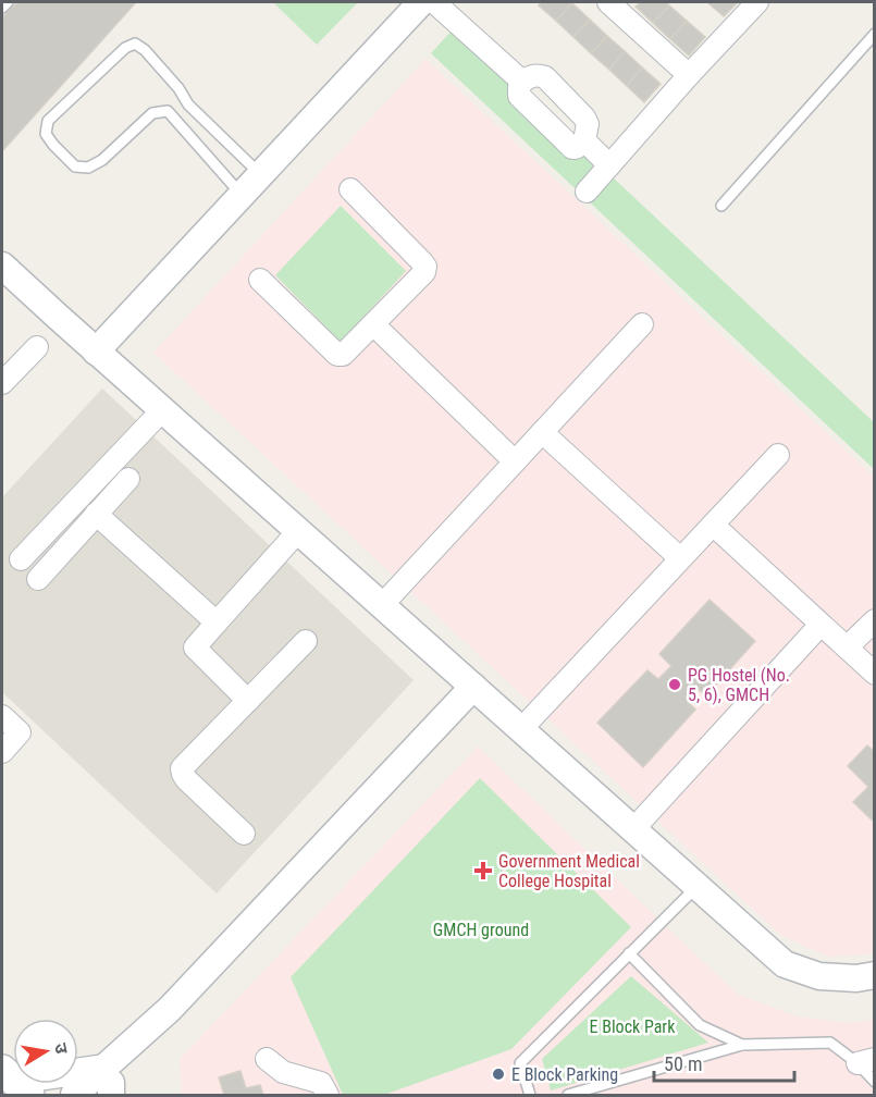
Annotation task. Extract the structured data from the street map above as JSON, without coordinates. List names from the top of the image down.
{
  "parks": ["GMCH ground", "E Block Park"],
  "places": {
    "other": ["PG Hostel (No. 5, 6), GMCH", "E Block Parking"],
    "health": ["Government Medical College Hospital"]
  },
  "scale_bar": "50 m",
  "north": "right"
}
